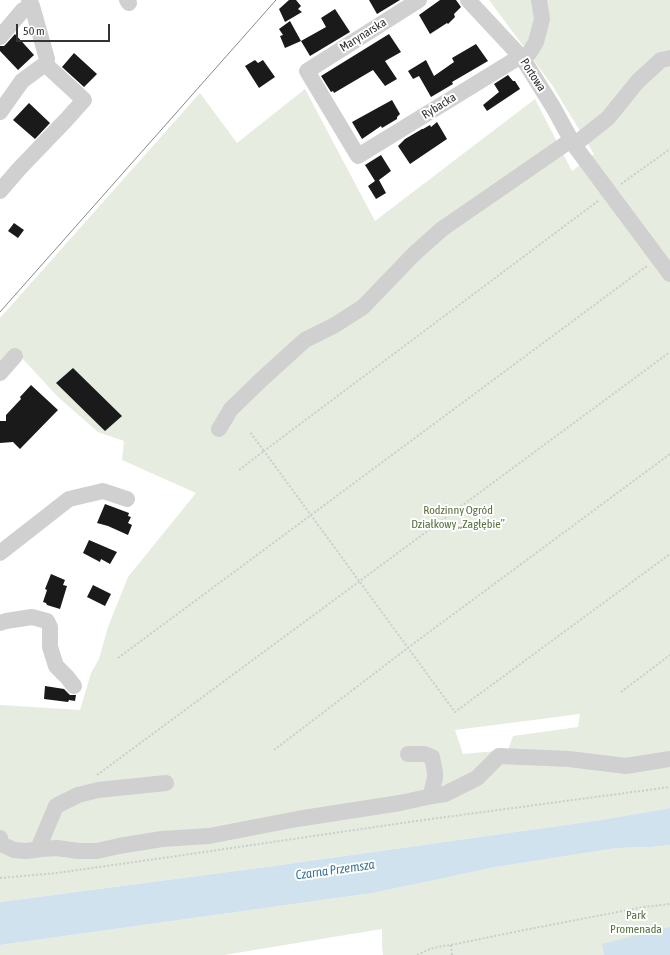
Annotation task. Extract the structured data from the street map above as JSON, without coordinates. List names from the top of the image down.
{
  "streets": {
    "street": ["Marynarska", "Portowa", "Rybacka"]
  },
  "crossings": [
    ["Marynarska", "Rybacka"],
    ["Portowa", "Rybacka"]
  ],
  "water": ["Czarna Przemsza"],
  "parks": ["Rodzinny Ogród Działkowy „Zagłębie”", "Park Promenada"],
  "scale_bar": "50 m"
}
